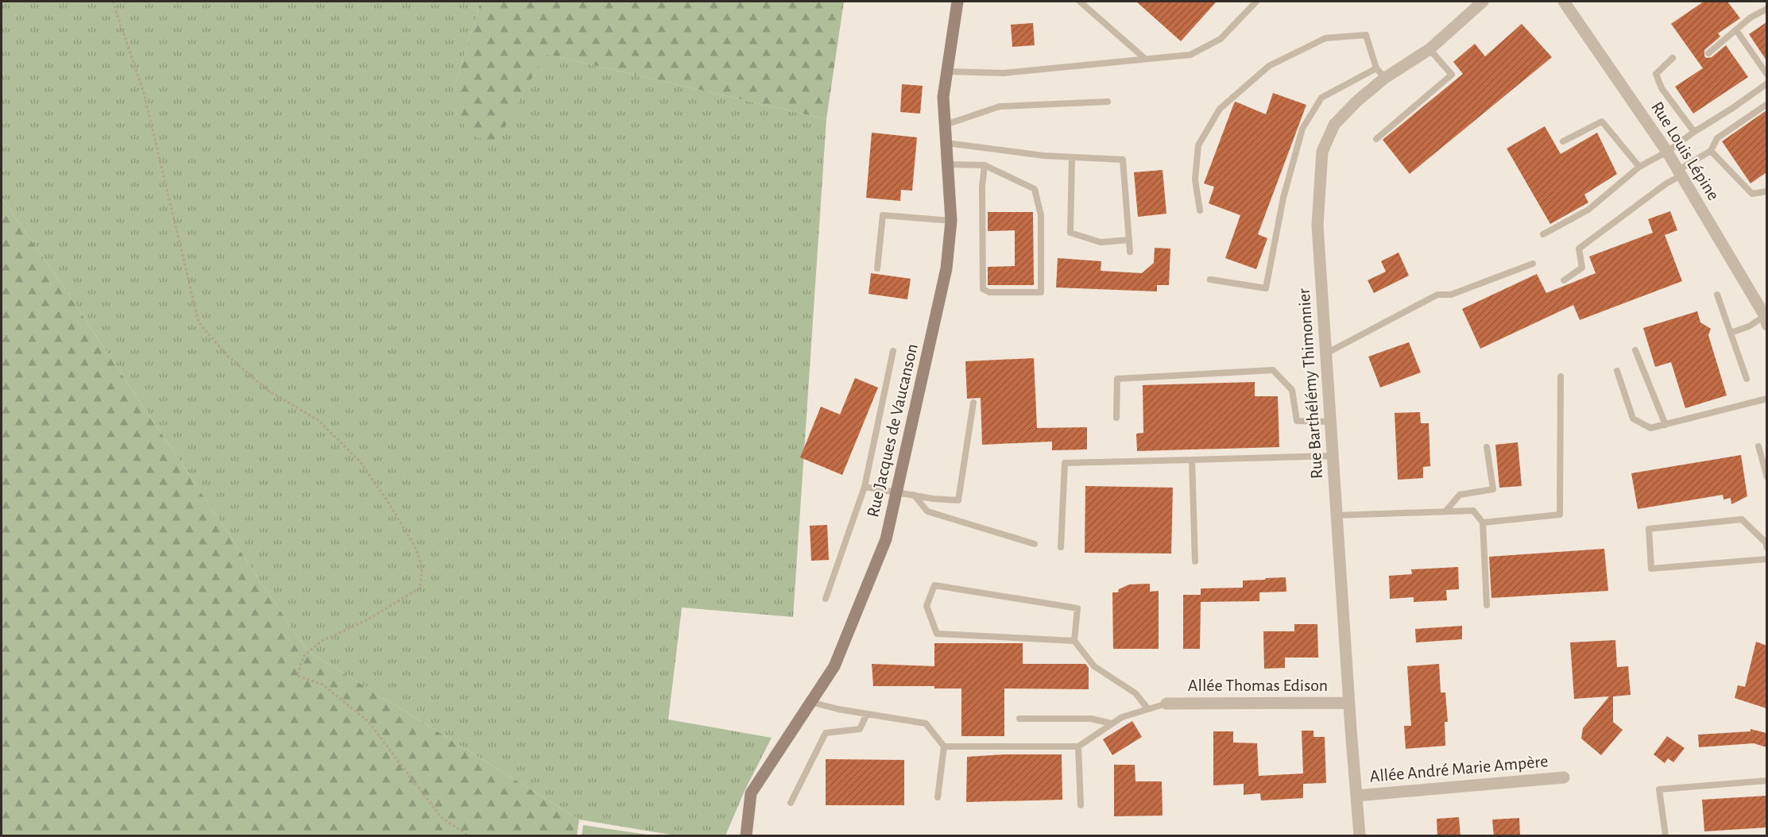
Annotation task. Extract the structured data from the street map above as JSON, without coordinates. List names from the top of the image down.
{
  "streets": {
    "street": [
      "Rue Louis Lépine",
      "Rue Barthélémy Thimonnier",
      "Rue Jacques de Vaucanson",
      "Allée Thomas Edison",
      "Allée André Marie Ampère"
    ]
  },
  "crossings": [
    ["Rue Barthélémy Thimonnier", "Allée Thomas Edison"],
    ["Rue Barthélémy Thimonnier", "Allée André Marie Ampère"]
  ]
}
